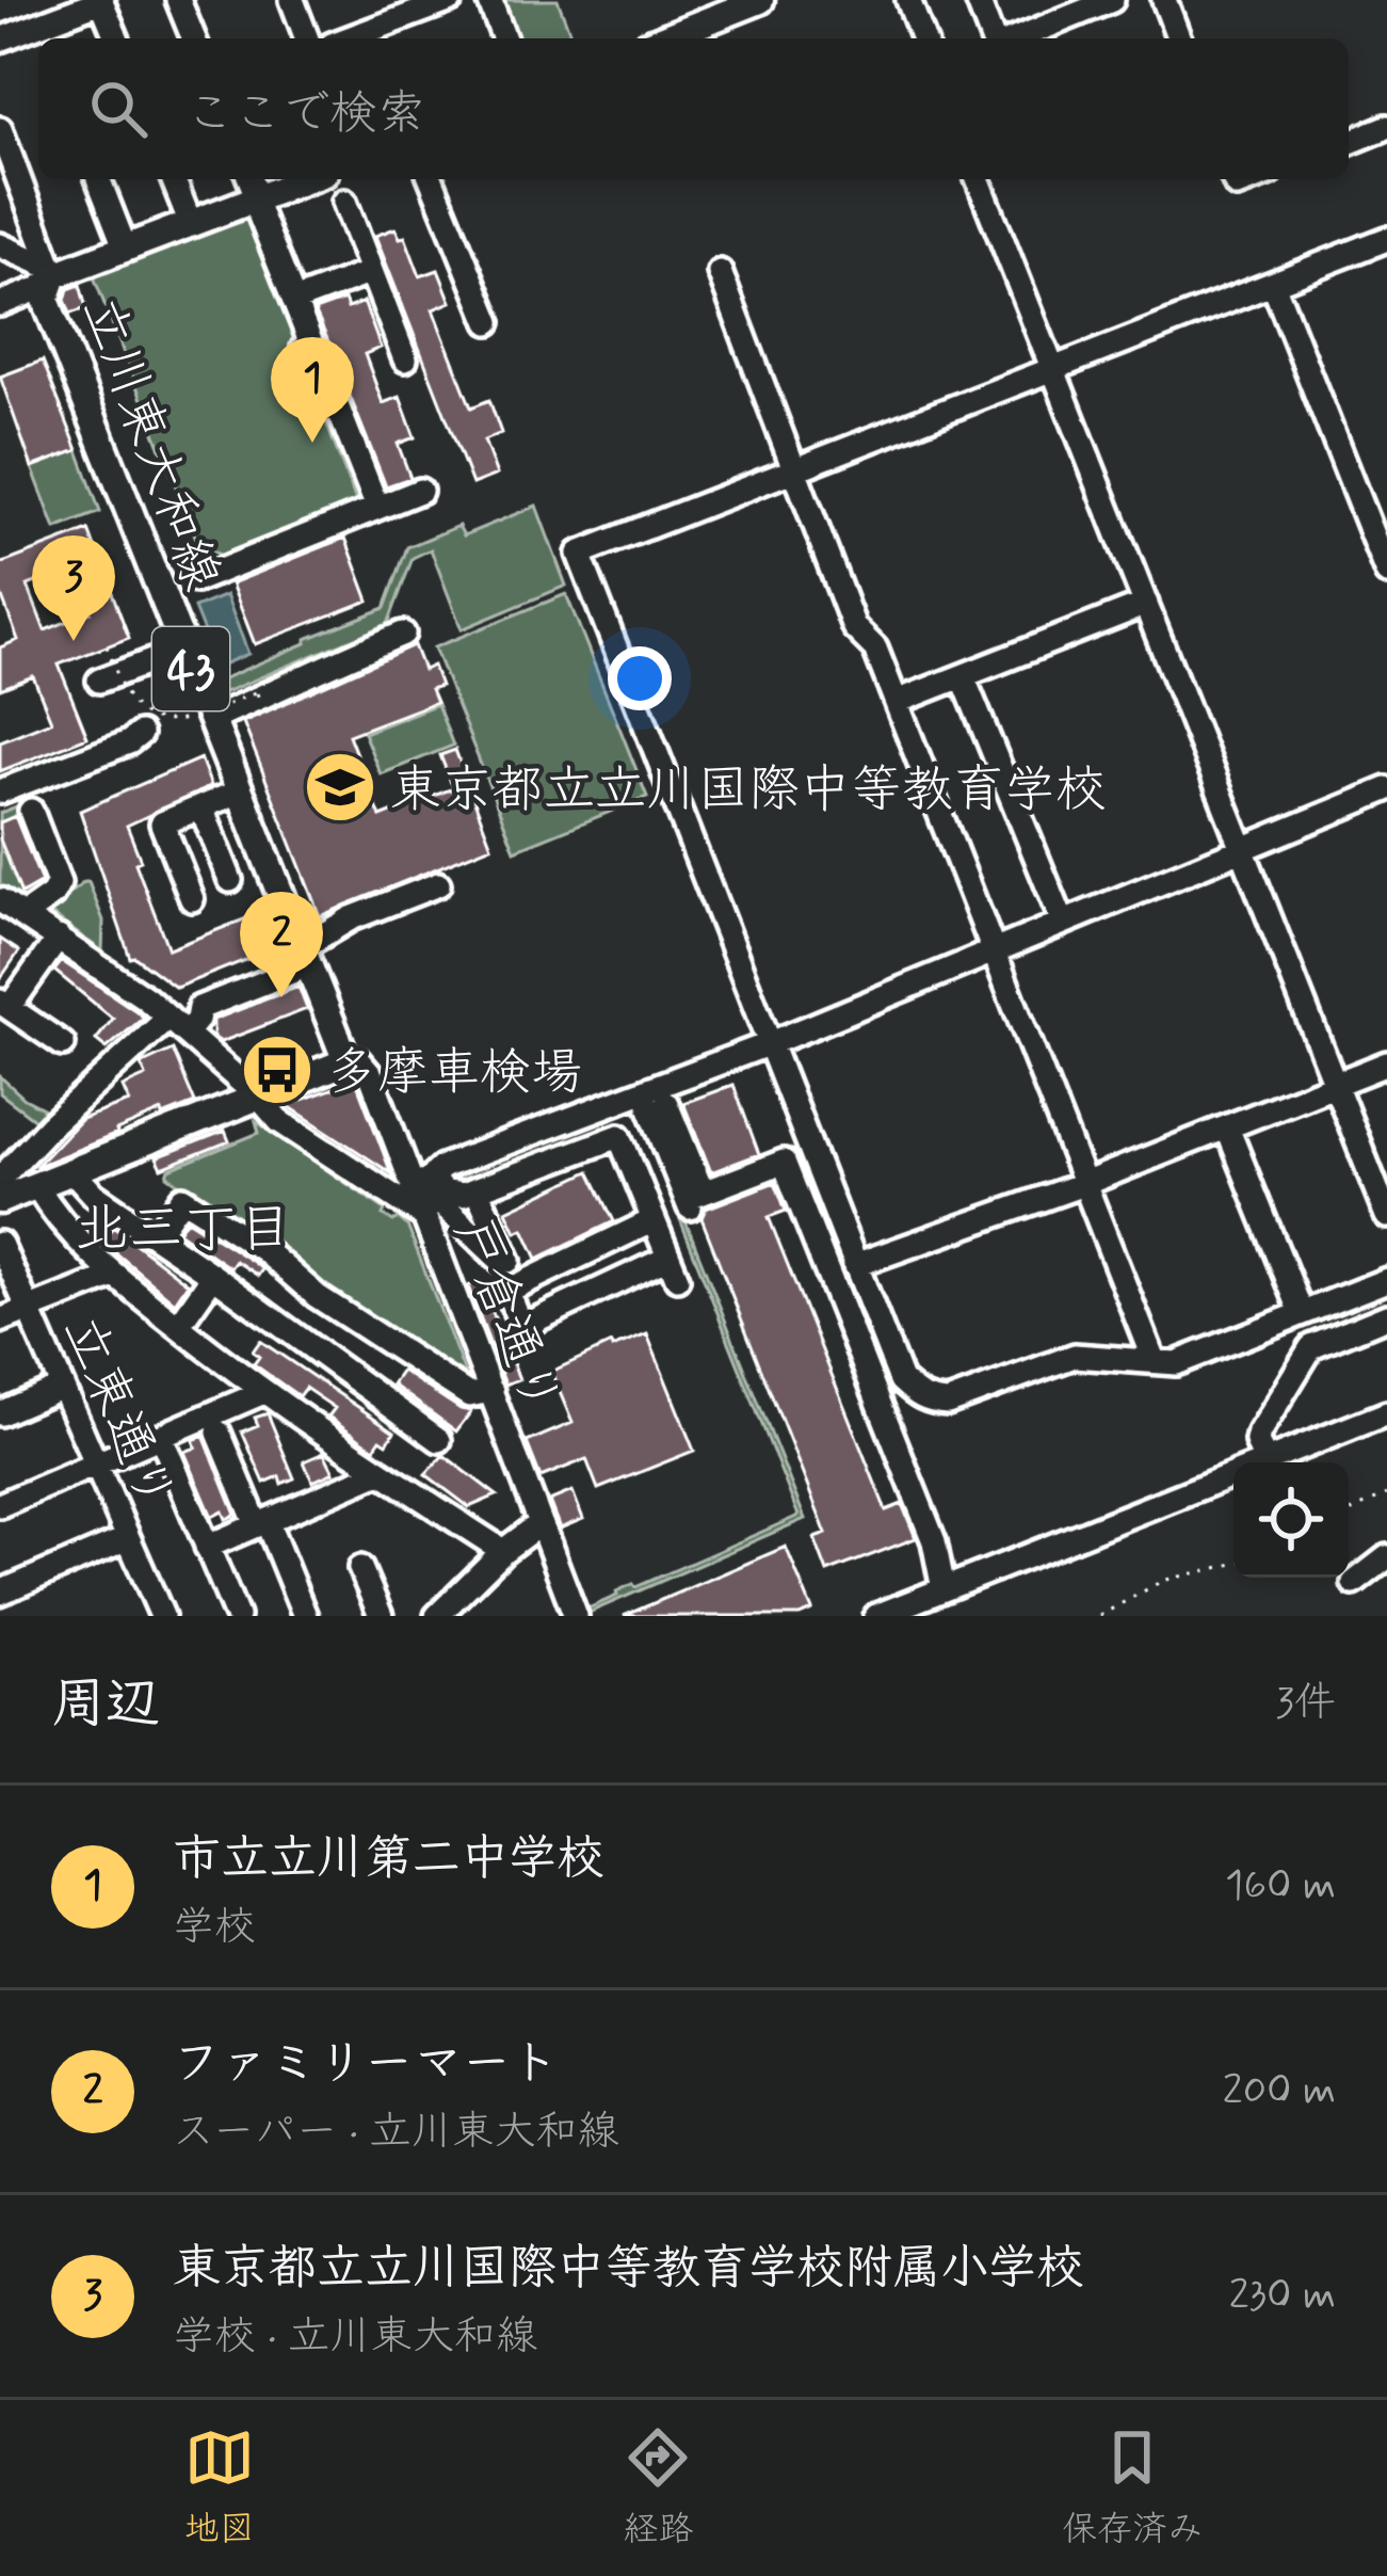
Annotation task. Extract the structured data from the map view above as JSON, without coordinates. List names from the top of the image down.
{
  "streets": {
    "main road": ["立川東大和線", "43"],
    "street": ["戸倉通り", "立東通り"]
  },
  "crossings": [
    ["立川東大和線", "戸倉通り"]
  ],
  "districts": ["北三丁目"],
  "places": {
    "school or university": ["東京都立立川国際中等教育学校"],
    "bus stop": ["多摩車検場"]
  },
  "page": {
    "search": "ここで検索",
    "pins": ["1", "3", "2"],
    "heading": ["周辺", "3件"],
    "list": [
      {
        "mark": "1",
        "name": "市立立川第二中学校",
        "note": "学校",
        "value": "160 m"
      },
      {
        "mark": "2",
        "name": "ファミリーマート",
        "note": "スーパー · 立川東大和線",
        "value": "200 m"
      },
      {
        "mark": "3",
        "name": "東京都立立川国際中等教育学校附属小学校",
        "note": "学校 · 立川東大和線",
        "value": "230 m"
      }
    ],
    "nav": ["地図", "経路", "保存済み"]
  }
}
